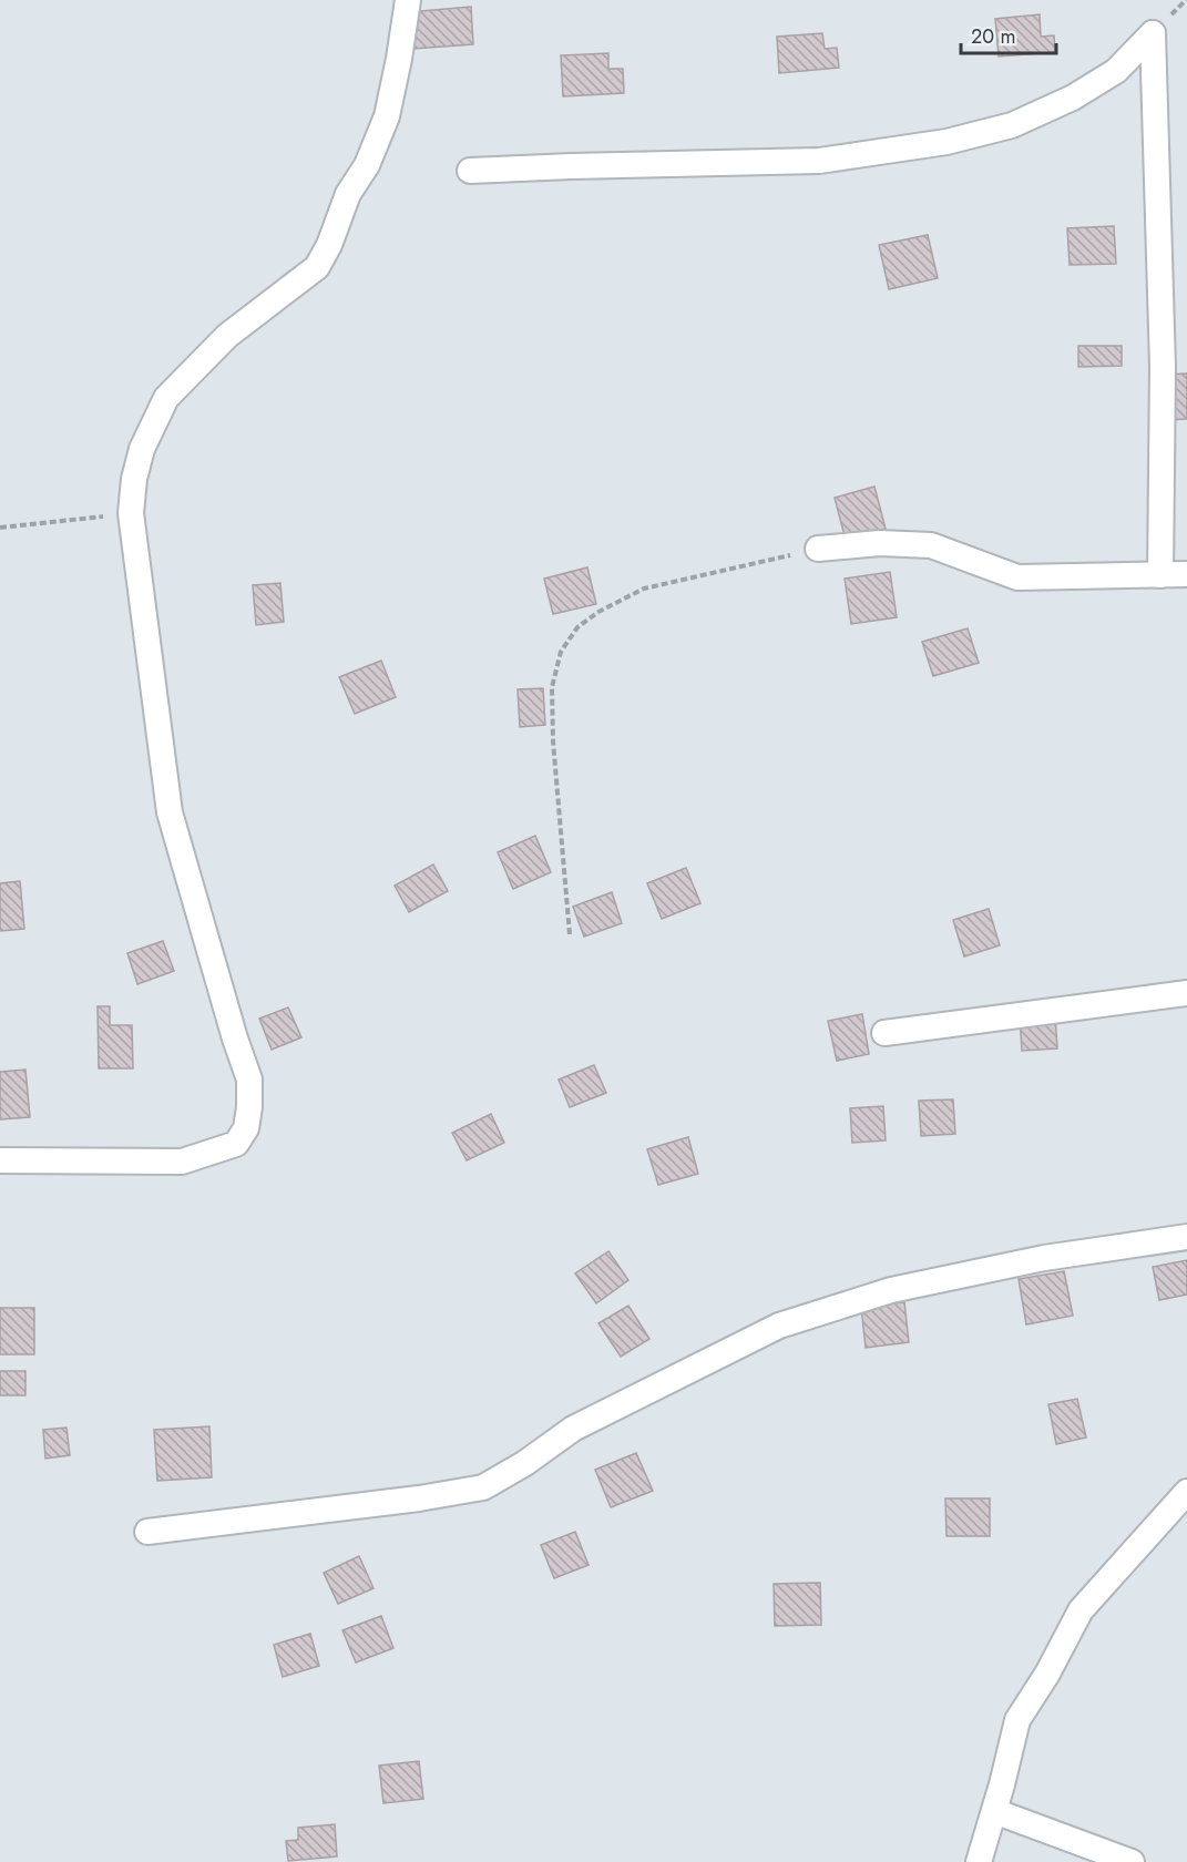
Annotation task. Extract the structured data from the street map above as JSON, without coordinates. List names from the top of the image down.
{
  "scale_bar": "20 m"
}
